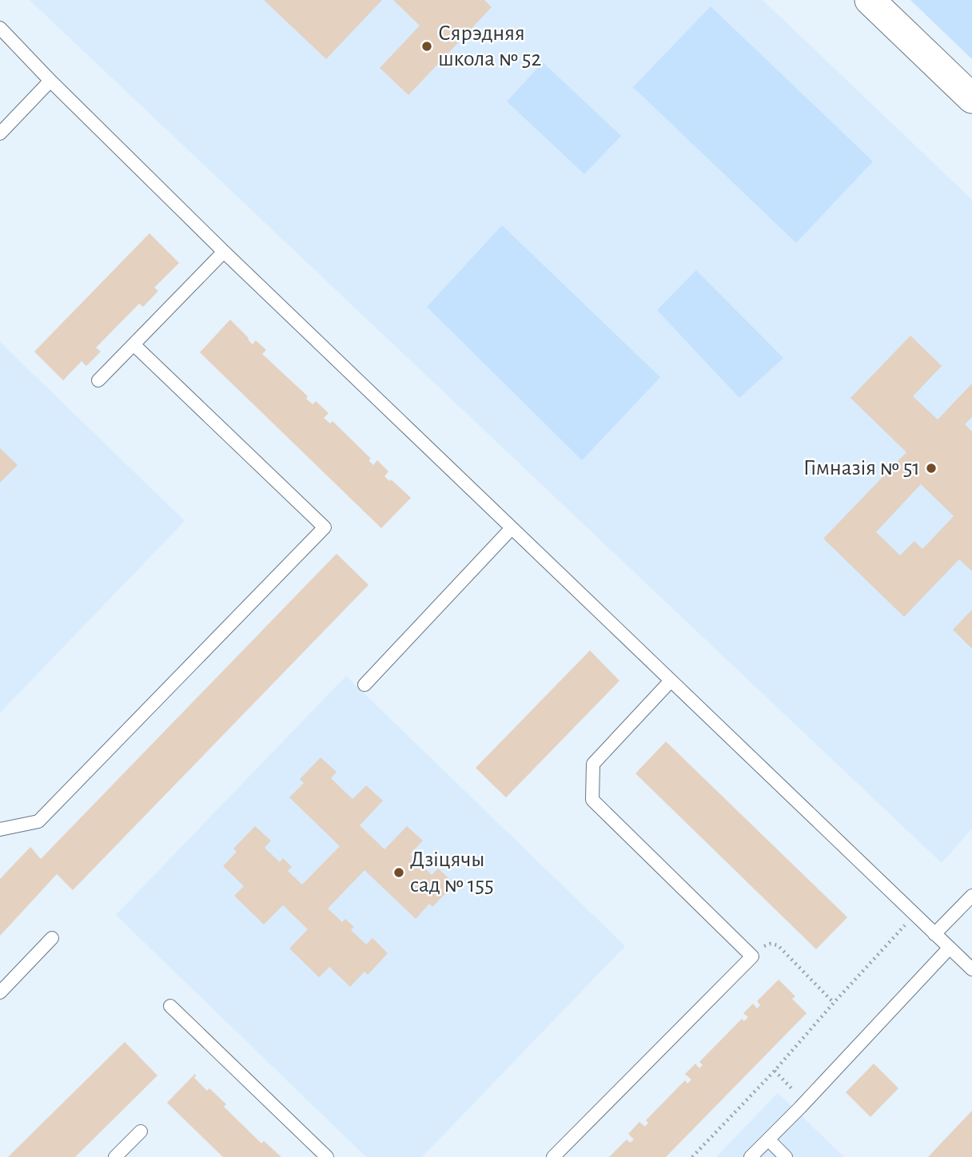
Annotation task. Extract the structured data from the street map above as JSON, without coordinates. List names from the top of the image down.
{
  "places": ["Сярэдняя школа № 52", "Гімназія № 51", "Дзіцячы сад № 155"]
}
